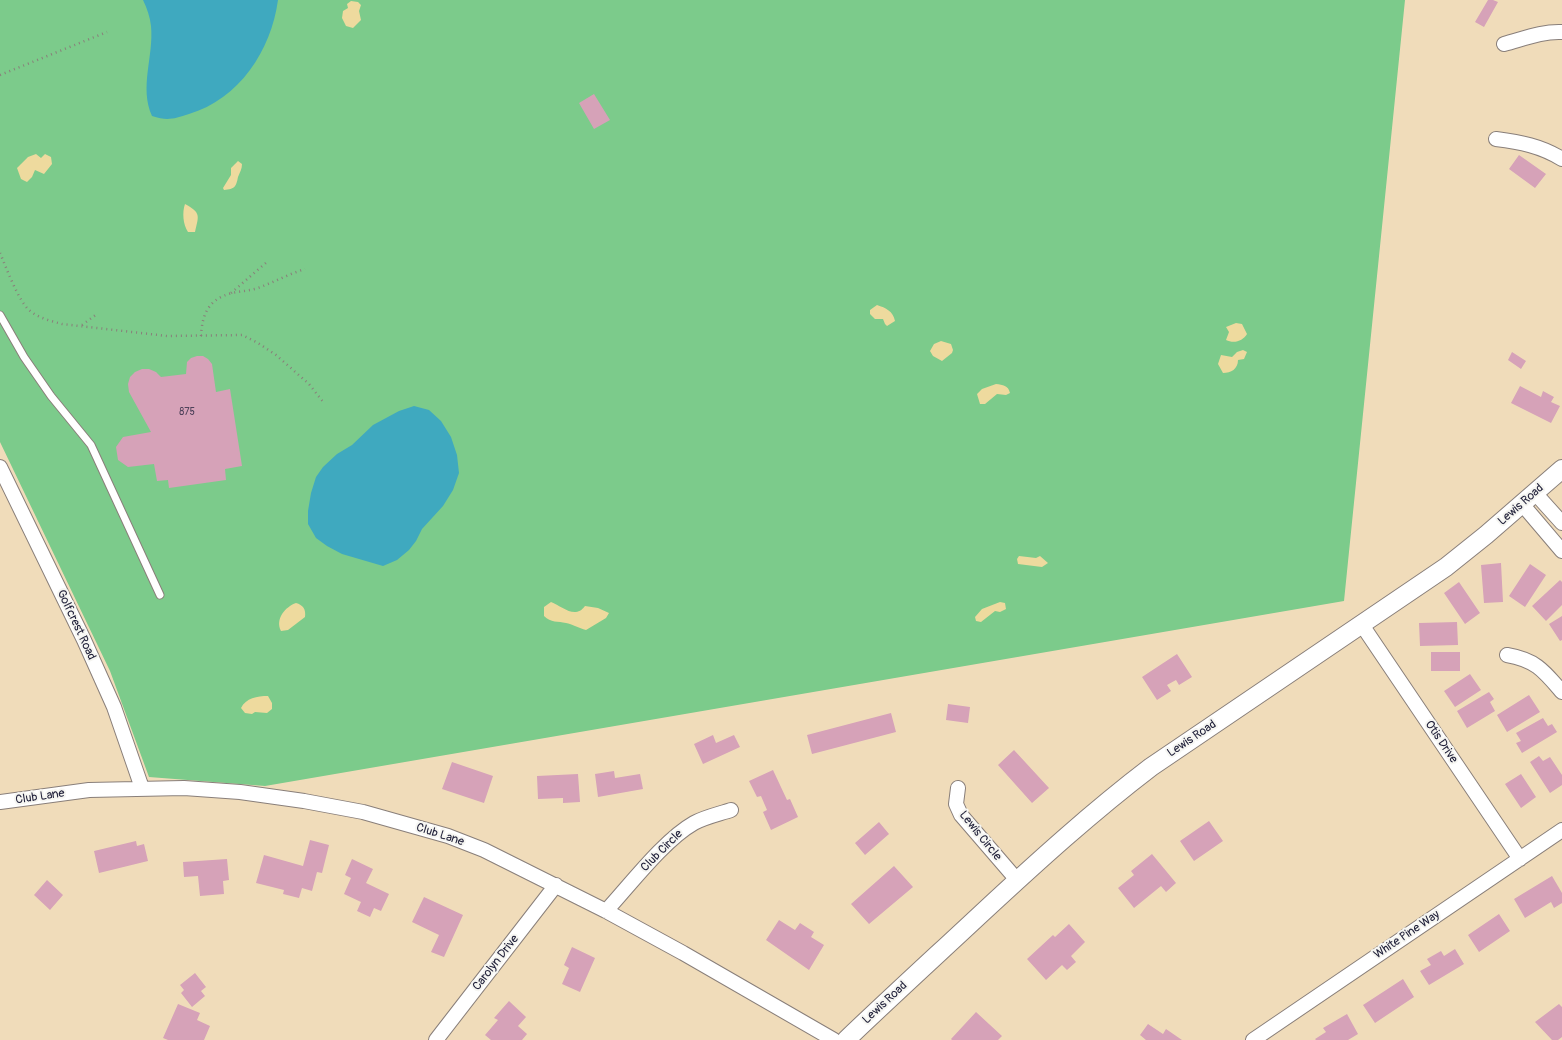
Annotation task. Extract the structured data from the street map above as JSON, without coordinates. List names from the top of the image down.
{
  "streets": {
    "street": [
      "Lewis Road",
      "Golfcrest Road",
      "Otis Drive",
      "Club Lane",
      "Lewis Circle",
      "Club Circle",
      "White Pine Way",
      "Carolyn Drive"
    ]
  },
  "crossings": [
    ["Lewis Road", "Otis Drive"],
    ["Lewis Road", "Lewis Circle"],
    ["Golfcrest Road", "Club Lane"],
    ["Otis Drive", "White Pine Way"],
    ["Club Lane", "Club Circle"],
    ["Club Lane", "Carolyn Drive"]
  ],
  "house_numbers": ["875"]
}
